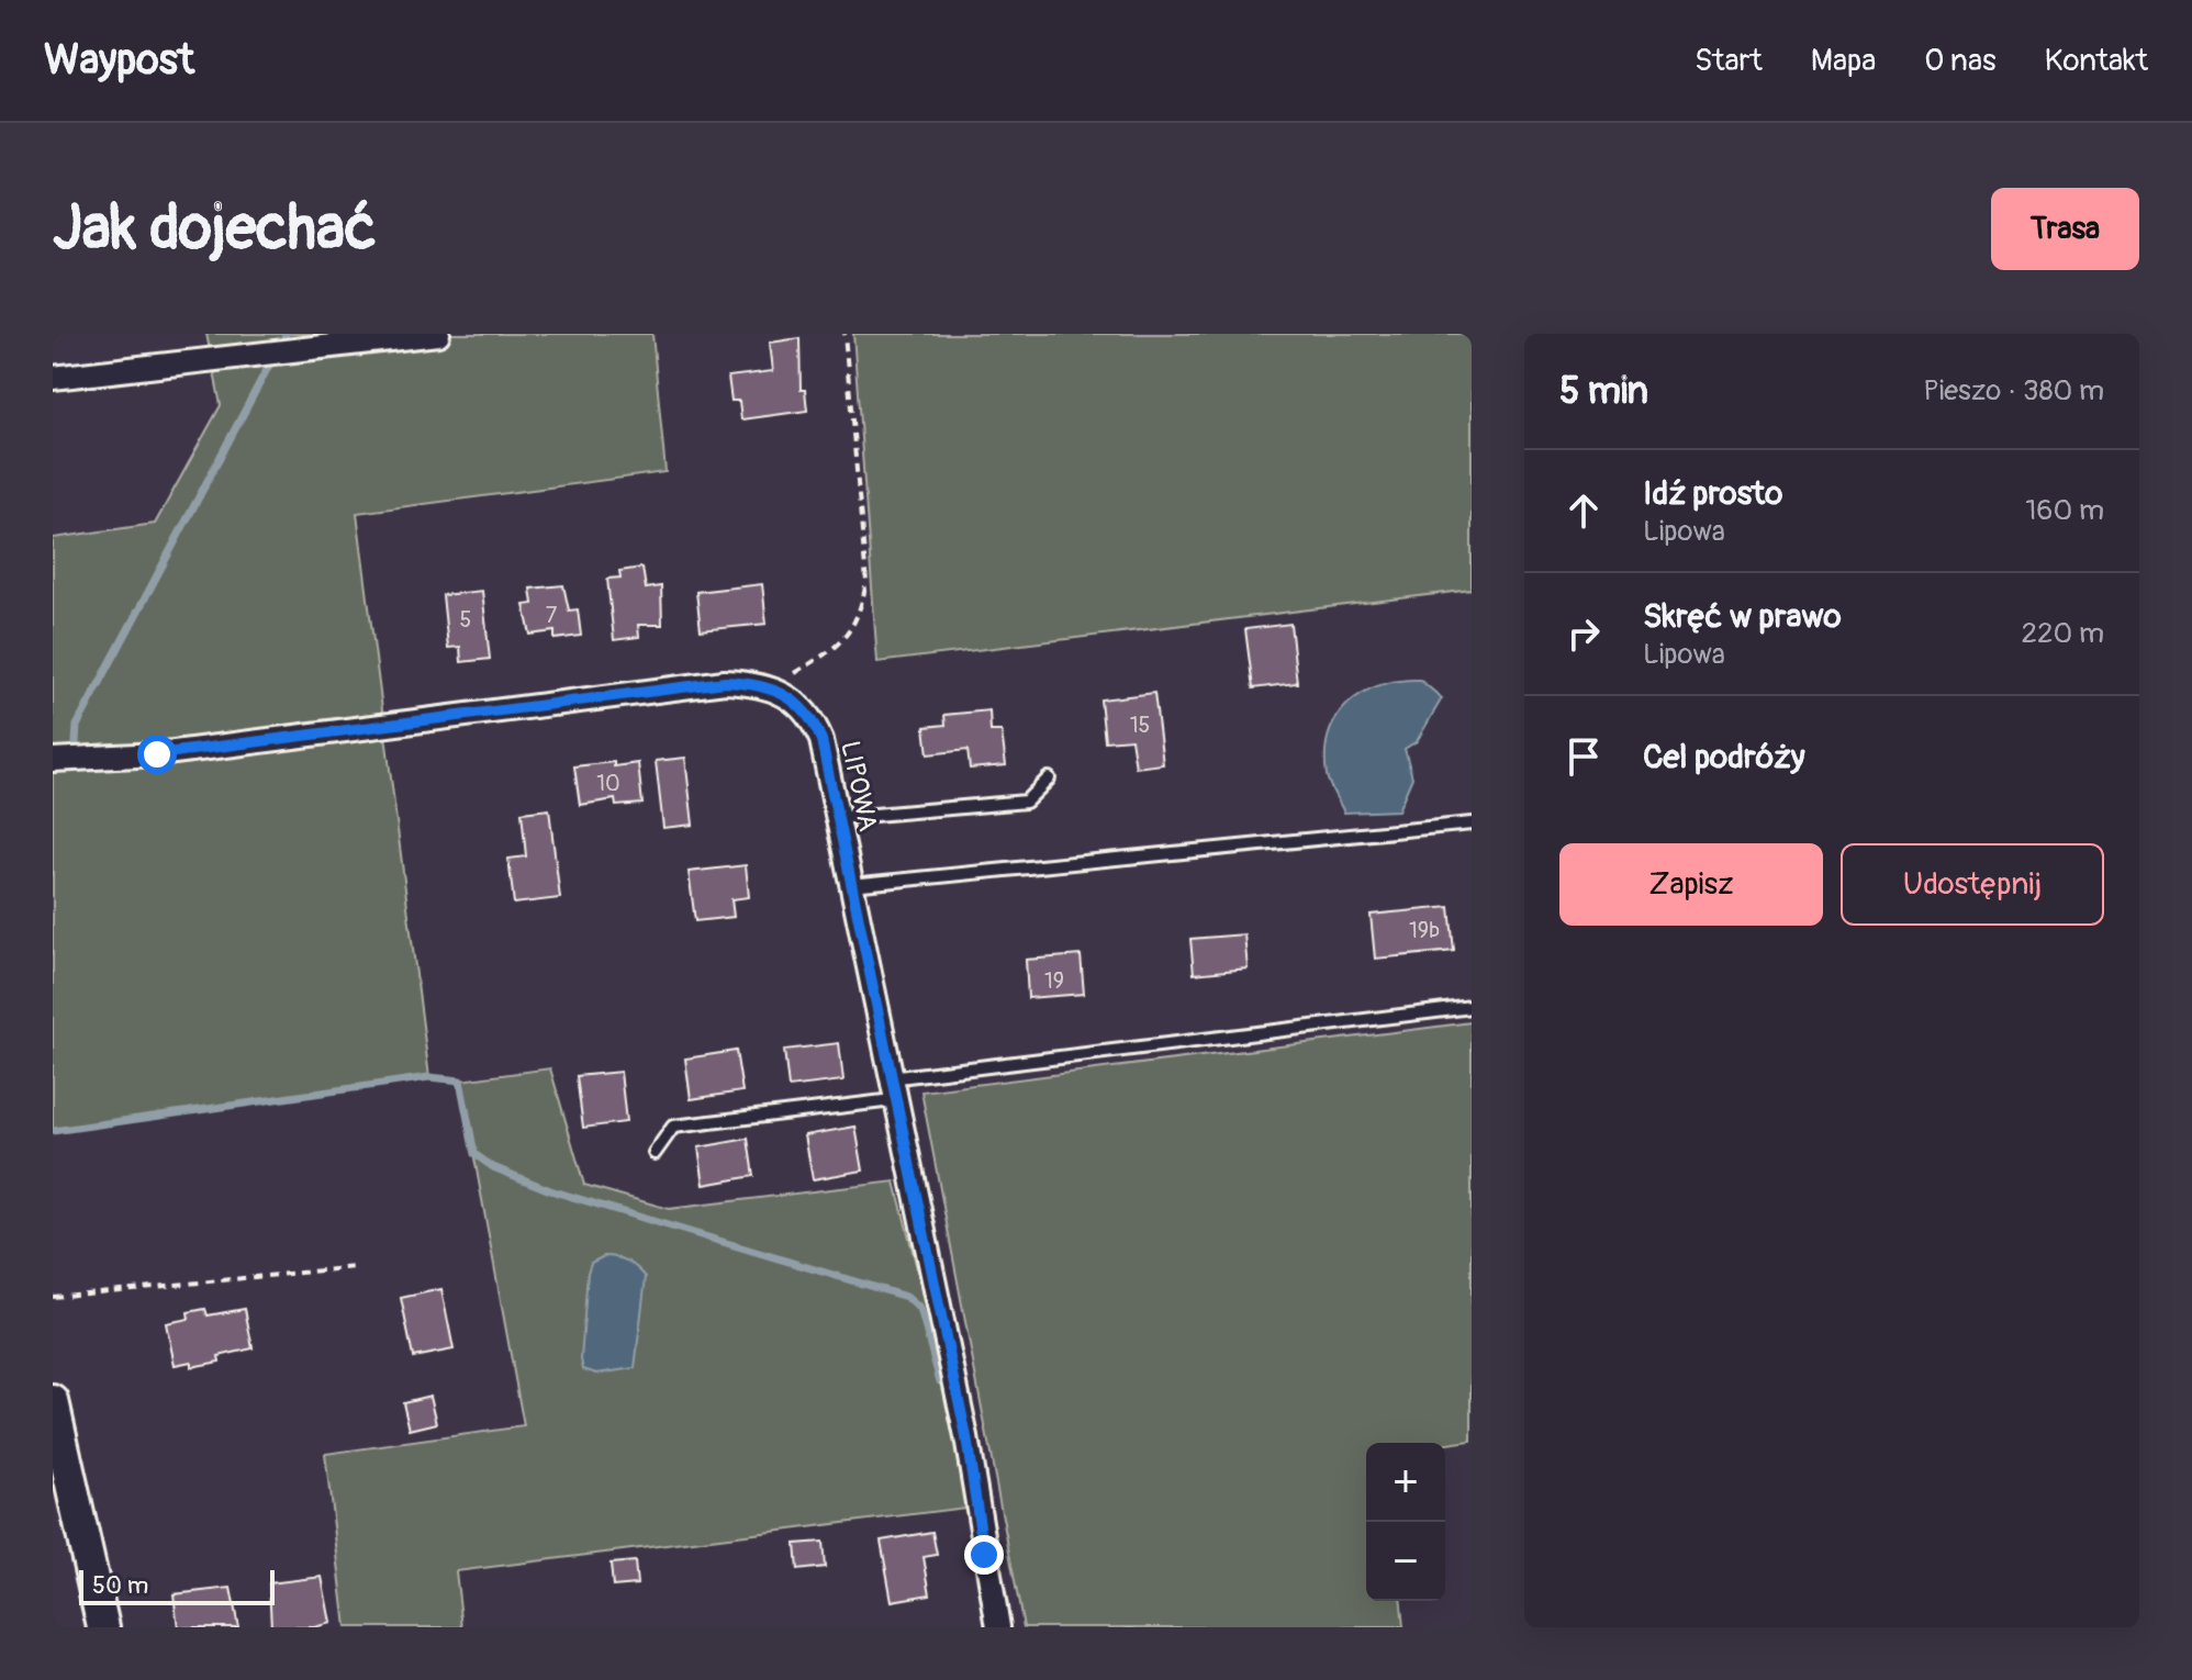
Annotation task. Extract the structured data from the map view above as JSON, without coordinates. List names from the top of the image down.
{
  "streets": {
    "street": ["LIPOWA"]
  },
  "house_numbers": [
    "7",
    "5",
    "15",
    "10",
    "19b",
    "19"
  ],
  "scale_bar": "50 m",
  "page": {
    "header": "Waypost",
    "nav": [
      "Start",
      "Mapa",
      "O nas",
      "Kontakt"
    ],
    "buttons": [
      "Trasa",
      ["Zapisz", "Udostępnij"]
    ],
    "title": "Jak dojechać",
    "heading": ["5 min", "Pieszo · 380 m"],
    "list": [
      ["Idź prosto", "Lipowa", "160 m"],
      ["Skręć w prawo", "Lipowa", "220 m"],
      "Cel podróży"
    ],
    "map_buttons": ["+", "−"],
    "scale": "50 m"
  }
}
